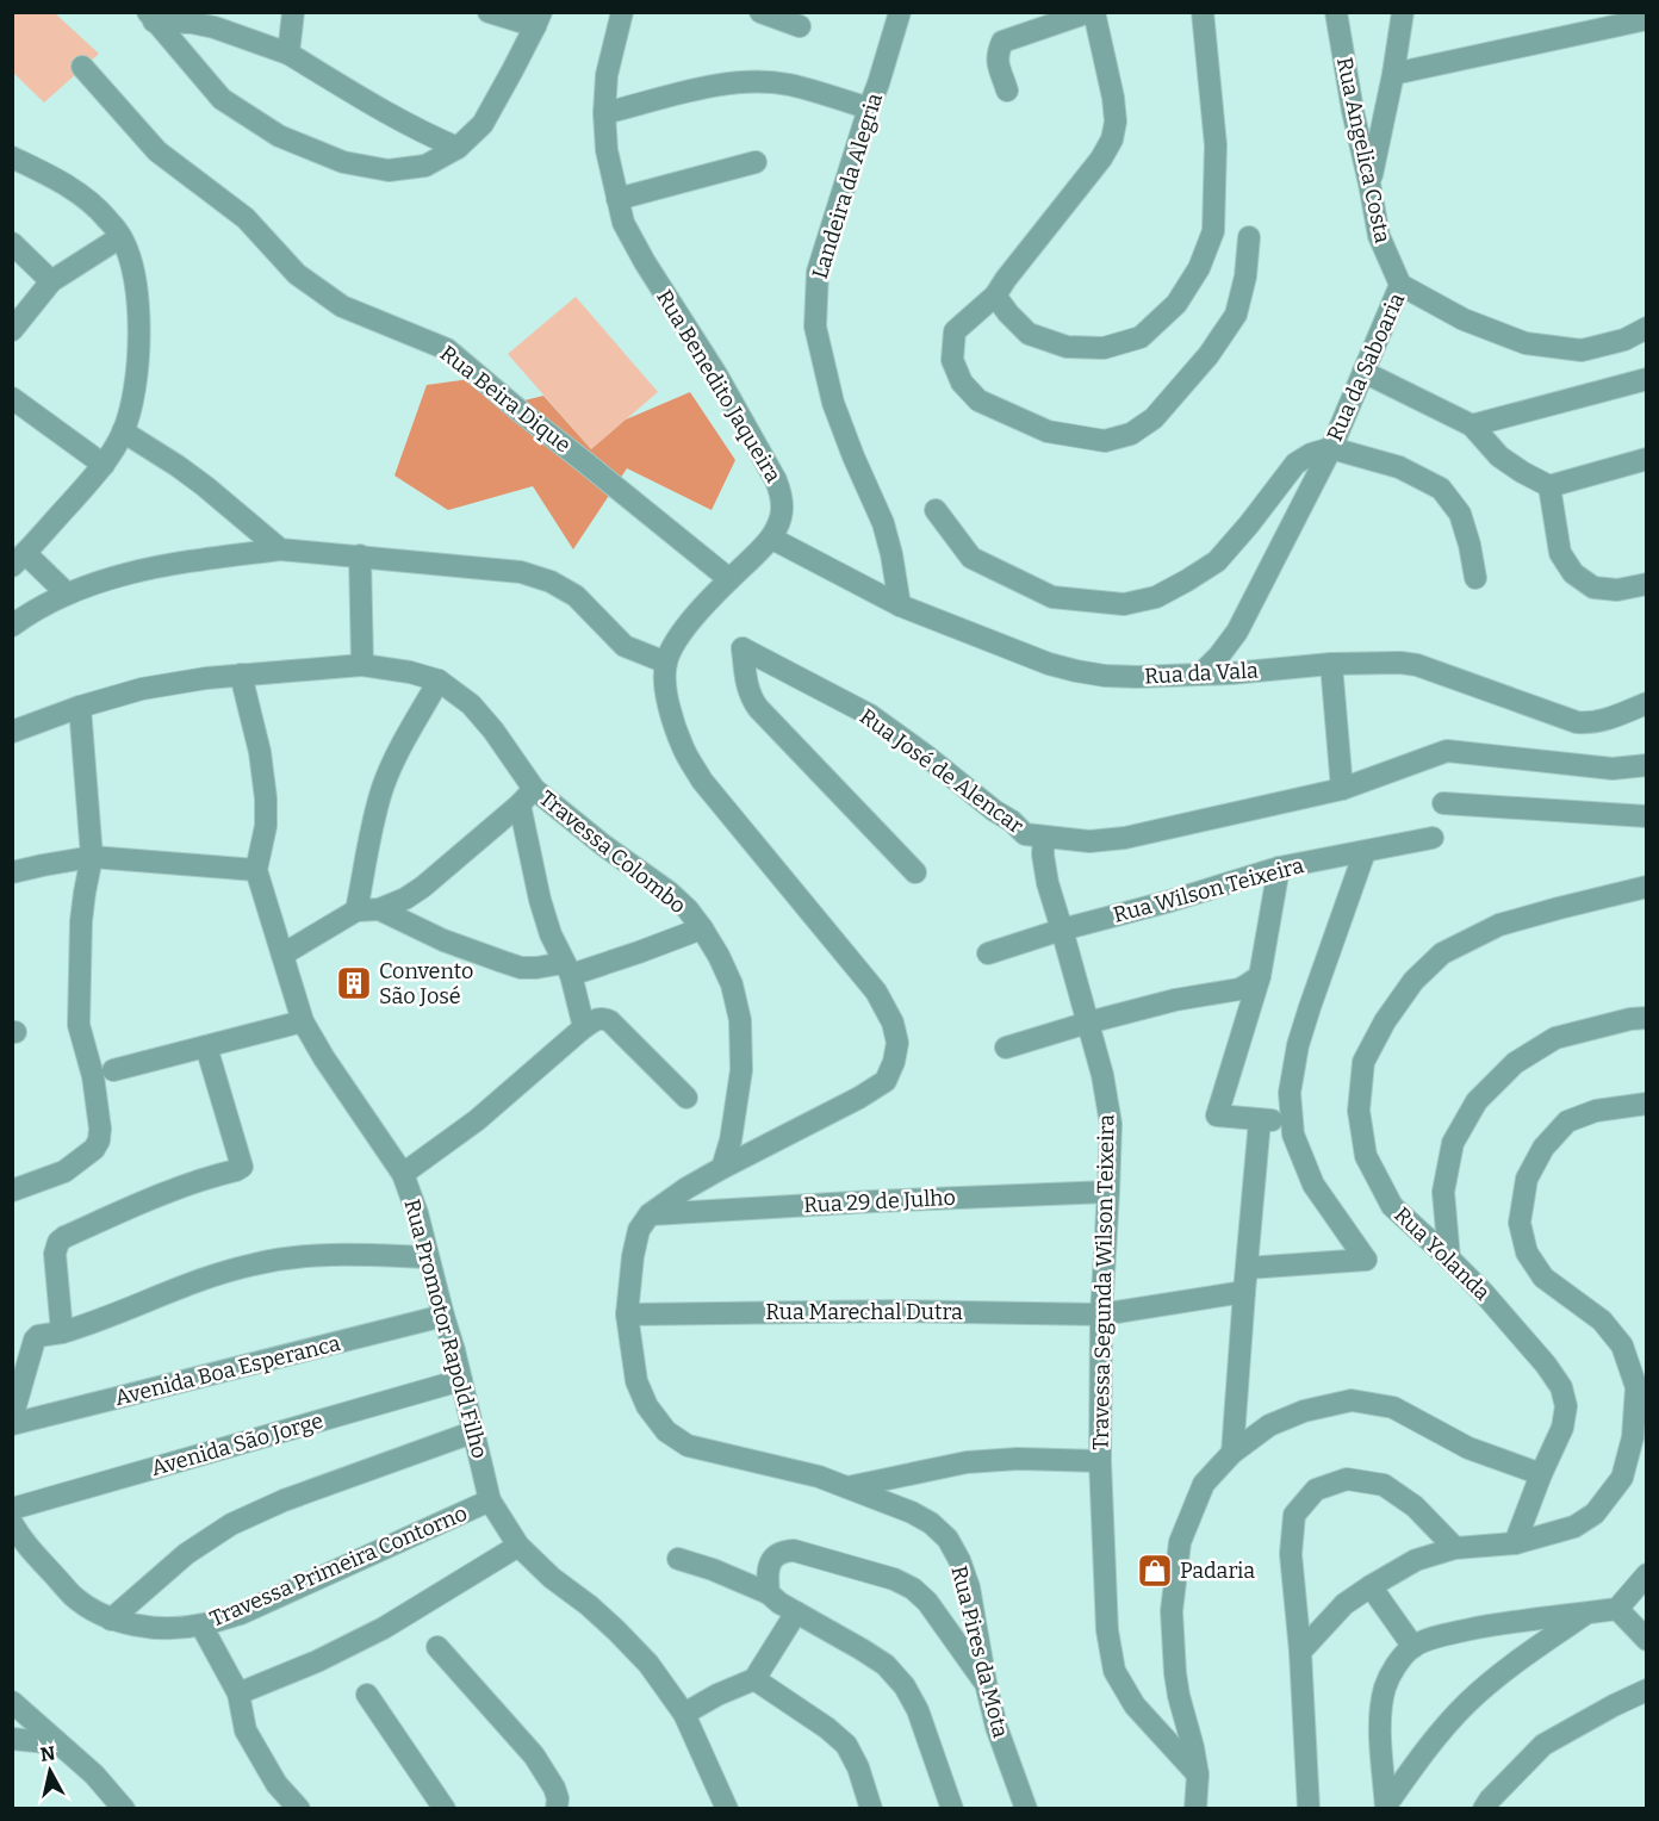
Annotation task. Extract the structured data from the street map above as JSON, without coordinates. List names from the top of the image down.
{
  "streets": {
    "street": [
      "Rua Angelica Costa",
      "Landeira da Alegria",
      "Rua da Saboaria",
      "Rua Benedito Jaqueira",
      "Rua Beira Dique",
      "Rua da Vala",
      "Rua José de Alencar",
      "Travessa Colombo",
      "Rua Wilson Teixeira",
      "Rua 29 de Julho",
      "Rua Yolanda",
      "Travessa Segunda Wilson Teixeira",
      "Rua Marechal Dutra",
      "Rua Promotor Rapold Filho",
      "Avenida Boa Esperanca",
      "Avenida São Jorge",
      "Travessa Primeira Contorno",
      "Rua Pires da Mota"
    ]
  },
  "crossings": [
    ["Rua Angelica Costa", "Rua da Saboaria"],
    ["Landeira da Alegria", "Rua da Vala"],
    ["Rua da Saboaria", "Rua da Vala"],
    ["Rua Benedito Jaqueira", "Rua Beira Dique"],
    ["Rua Benedito Jaqueira", "Rua da Vala"],
    ["Rua Benedito Jaqueira", "Travessa Colombo"],
    ["Rua José de Alencar", "Travessa Segunda Wilson Teixeira"],
    ["Rua Wilson Teixeira", "Travessa Segunda Wilson Teixeira"],
    ["Rua 29 de Julho", "Travessa Segunda Wilson Teixeira"],
    ["Rua 29 de Julho", "Rua Pires da Mota"],
    ["Travessa Segunda Wilson Teixeira", "Rua Marechal Dutra"],
    ["Rua Marechal Dutra", "Rua Pires da Mota"],
    ["Rua Promotor Rapold Filho", "Avenida Boa Esperanca"],
    ["Rua Promotor Rapold Filho", "Avenida São Jorge"],
    ["Rua Promotor Rapold Filho", "Travessa Primeira Contorno"]
  ],
  "places": {
    "building": ["Convento São José"],
    "shop": ["Padaria"]
  },
  "north": "top"
}
